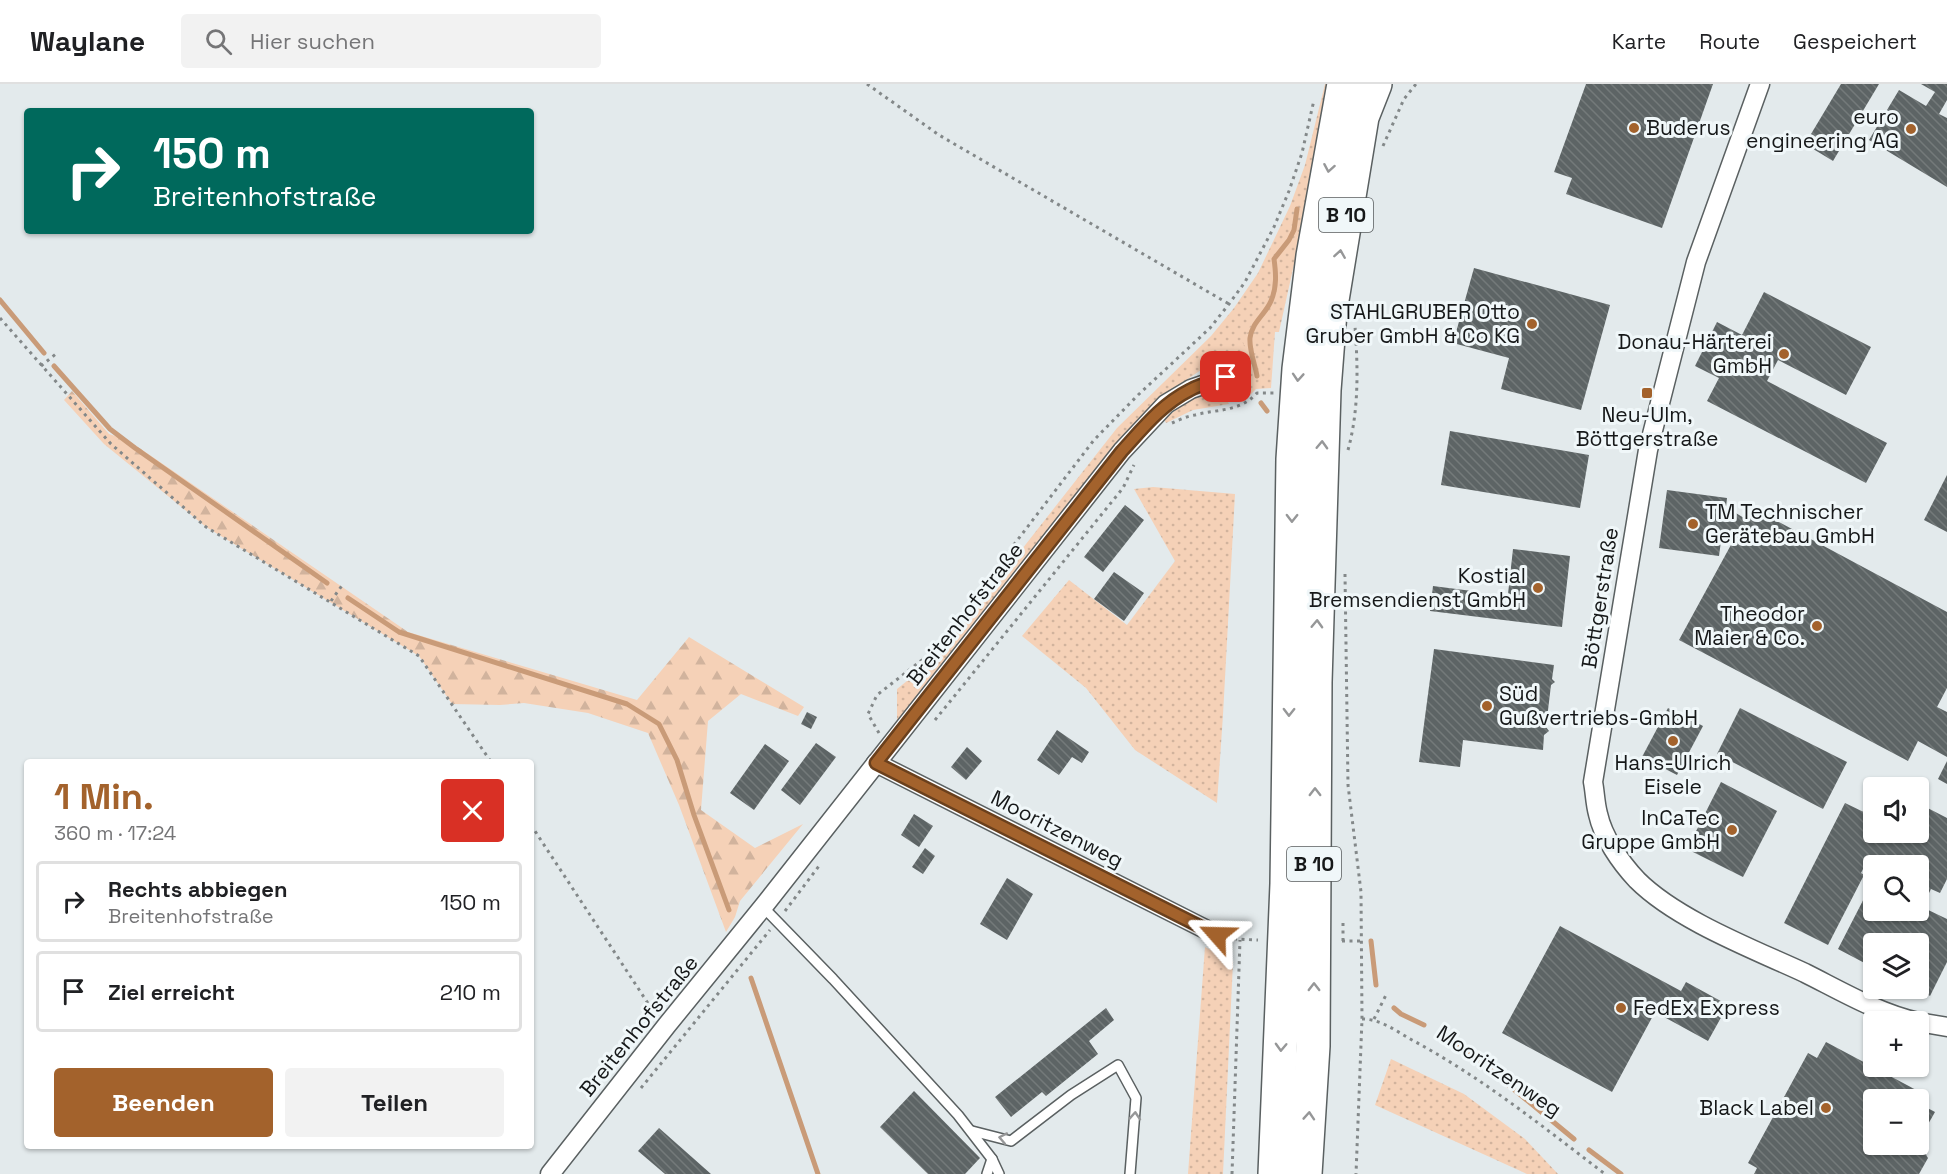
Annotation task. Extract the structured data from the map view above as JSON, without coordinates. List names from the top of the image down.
{
  "streets": {
    "highway": ["B 10"],
    "street": ["Böttgerstraße", "Breitenhofstraße", "Mooritzenweg"]
  },
  "crossings": [
    ["Breitenhofstraße", "Mooritzenweg"]
  ],
  "places": {
    "other": [
      "Buderus",
      "euro engineering AG",
      "STAHLGRUBER Otto Gruber GmbH & Co KG",
      "Donau-Härterei GmbH",
      "TM Technischer Gerätebau GmbH",
      "Kostial Bremsendienst GmbH",
      "Theodor Maier & Co.",
      "Süd Gußvertriebs-GmbH",
      "Hans-Ulrich Eisele",
      "InCaTec Gruppe GmbH",
      "FedEx Express",
      "Black Label"
    ],
    "transit": ["Neu-Ulm, Böttgerstraße"]
  },
  "page": {
    "header": "Waylane",
    "search": "Hier suchen",
    "nav": ["Karte", "Route", "Gespeichert"],
    "turn": ["150 m", "Breitenhofstraße"],
    "heading": ["1 Min.", "360 m · 17:24"],
    "map_buttons": ["+", "−"],
    "list": [
      {
        "name": "Rechts abbiegen",
        "note": "Breitenhofstraße",
        "value": "150 m"
      },
      {
        "name": "Ziel erreicht",
        "value": "210 m"
      }
    ],
    "buttons": ["Beenden", "Teilen"]
  }
}
